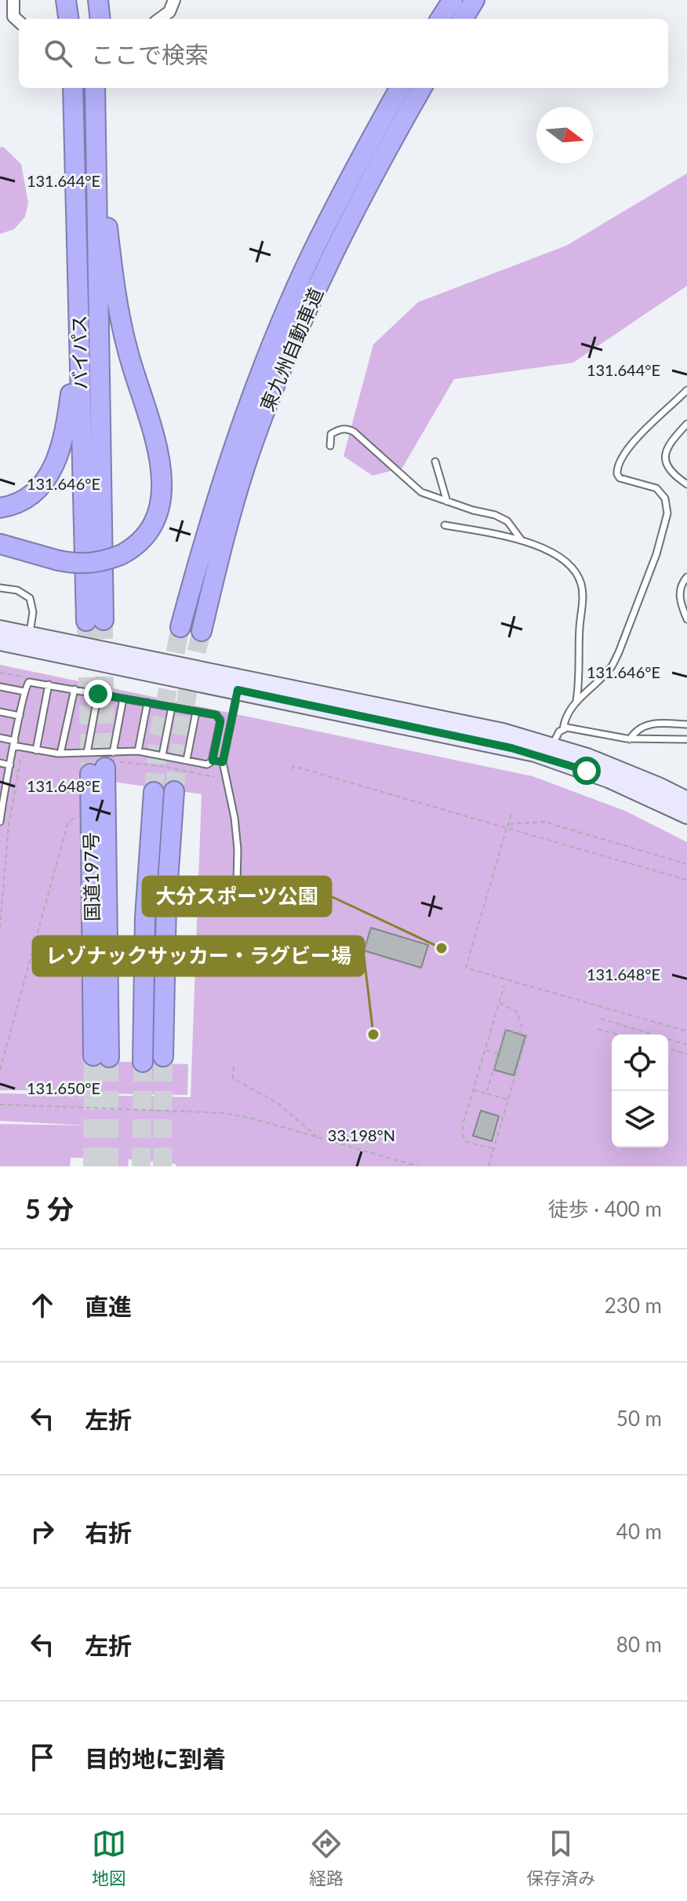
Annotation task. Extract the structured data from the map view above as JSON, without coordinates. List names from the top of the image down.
{
  "streets": {
    "highway": ["東九州自動車道", "バイパス", "国道197号"]
  },
  "places": ["大分スポーツ公園", "レゾナックサッカー・ラグビー場"],
  "north": "right",
  "page": {
    "search": "ここで検索",
    "heading": ["5 分", "徒歩 · 400 m"],
    "list": [
      ["直進", "230 m"],
      ["左折", "50 m"],
      ["右折", "40 m"],
      ["左折", "80 m"],
      "目的地に到着"
    ],
    "nav": ["地図", "経路", "保存済み"]
  },
  "coordinates": [
    "131.644°E",
    "131.646°E",
    "131.648°E",
    "131.650°E",
    "33.198°N"
  ]
}
